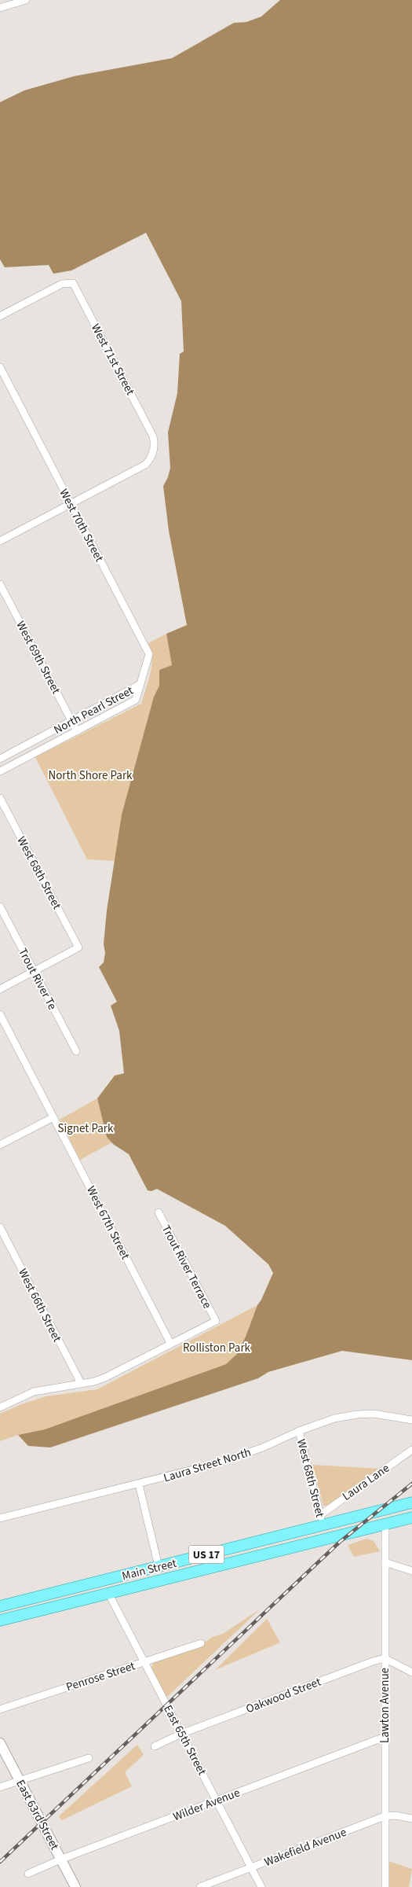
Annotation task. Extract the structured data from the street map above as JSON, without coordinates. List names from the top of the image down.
{
  "streets": {
    "main road": ["US 17", "Main Street"],
    "street": [
      "West 71st Street",
      "West 70th Street",
      "West 69th Street",
      "North Pearl Street",
      "West 68th Street",
      "Trout River Te",
      "West 67th Street",
      "Trout River Terrace",
      "West 66th Street",
      "Laura Street North",
      "Laura Lane",
      "Penrose Street",
      "Oakwood Street",
      "Lawton Avenue",
      "East 65th Street",
      "Wilder Avenue",
      "East 63rd Street",
      "Wakefield Avenue"
    ]
  },
  "crossings": [
    ["West 71st Street", "West 70th Street"],
    ["West 70th Street", "North Pearl Street"],
    ["West 69th Street", "North Pearl Street"],
    ["West 68th Street", "Trout River Te"],
    ["West 68th Street", "Laura Street North"],
    ["West 68th Street", "Laura Lane"],
    ["West 68th Street", "Main Street"],
    ["West 67th Street", "Trout River Terrace"],
    ["Laura Lane", "Main Street"],
    ["Main Street", "Lawton Avenue"],
    ["Main Street", "East 65th Street"],
    ["Penrose Street", "East 65th Street"],
    ["Oakwood Street", "Lawton Avenue"],
    ["Oakwood Street", "East 65th Street"],
    ["Lawton Avenue", "Wilder Avenue"],
    ["Lawton Avenue", "Wakefield Avenue"],
    ["East 65th Street", "Wilder Avenue"],
    ["East 65th Street", "Wakefield Avenue"],
    ["Wilder Avenue", "East 63rd Street"]
  ],
  "parks": ["North Shore Park", "Signet Park", "Rolliston Park"]
}
